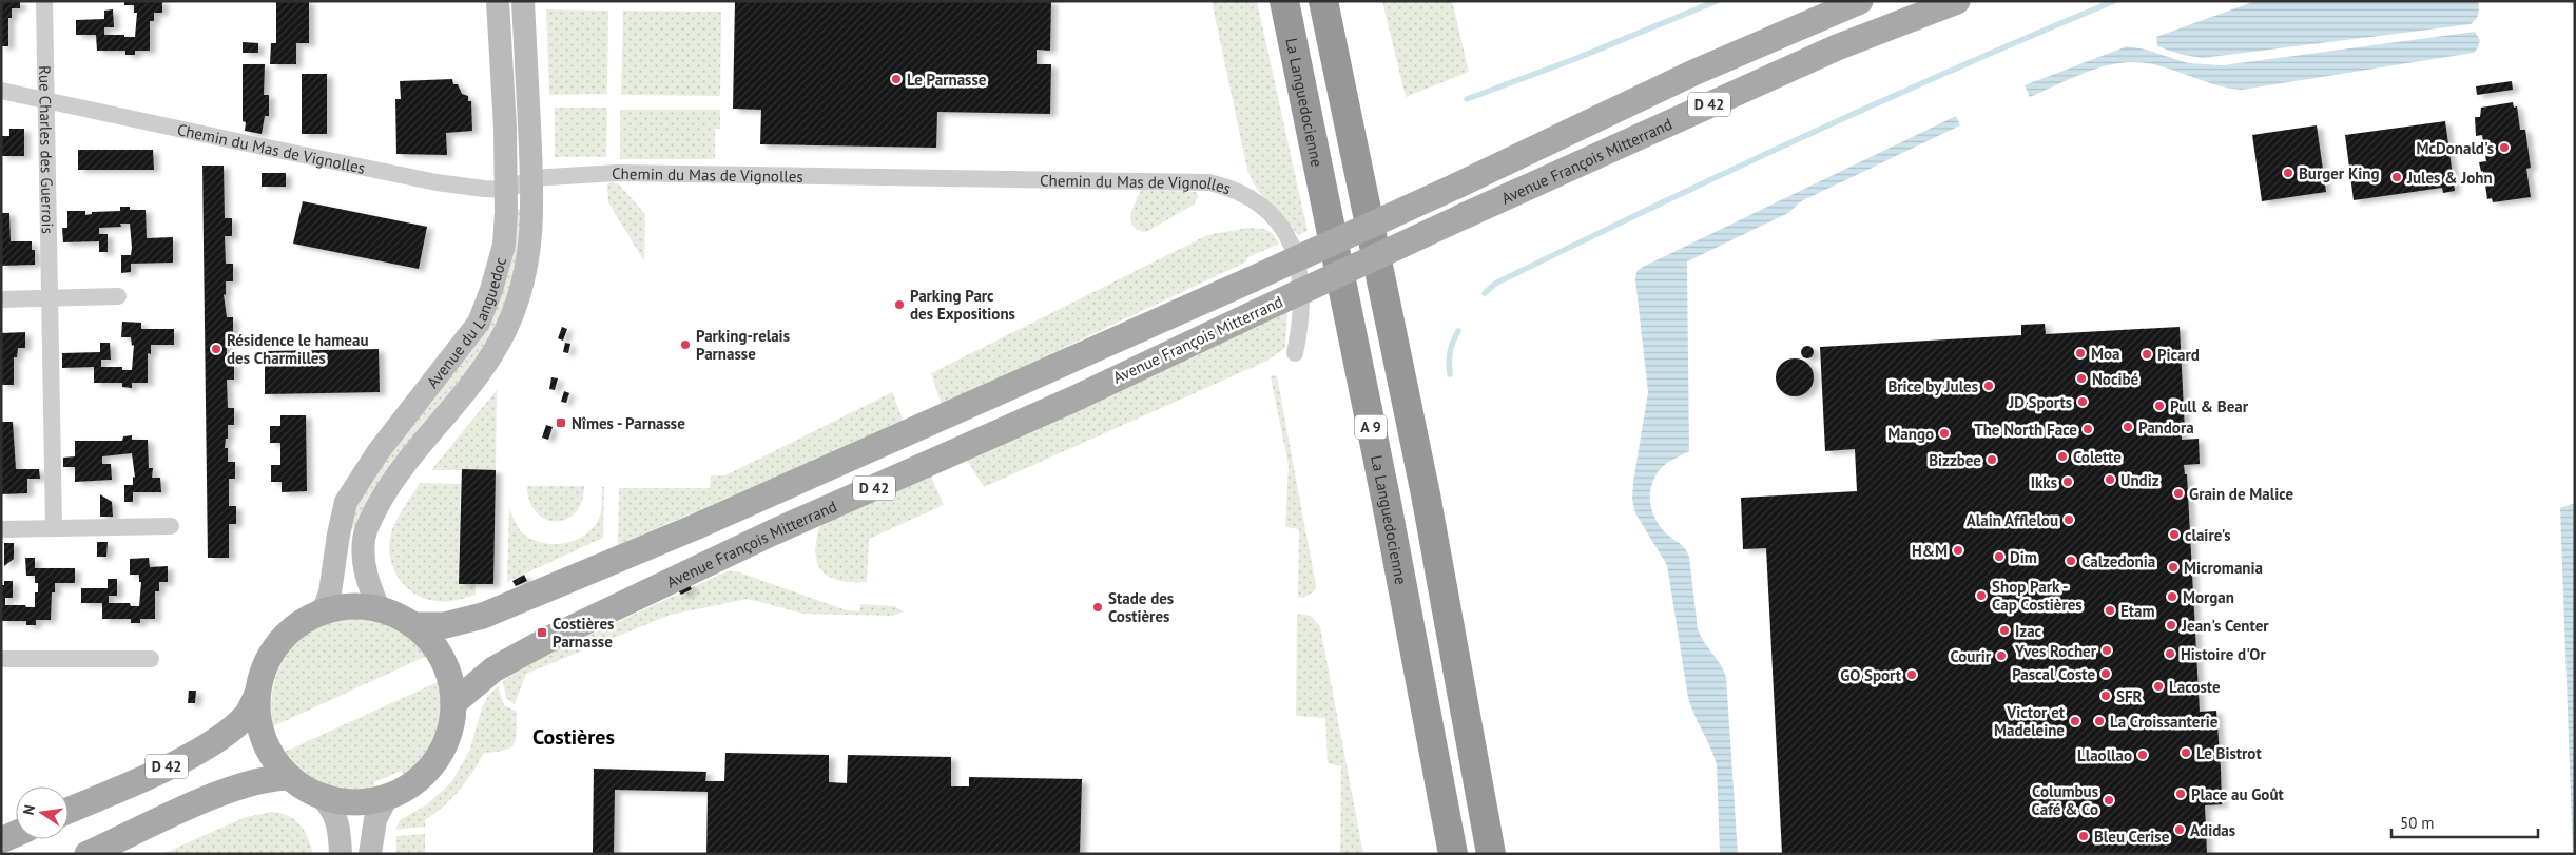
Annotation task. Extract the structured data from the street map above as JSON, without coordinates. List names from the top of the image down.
{
  "streets": {
    "highway": ["La Languedocienne", "A 9"],
    "main road": ["D 42", "Avenue François Mitterrand"],
    "street": ["Chemin du Mas de Vignolles", "Rue Charles des Guerrois", "Avenue du Languedoc"]
  },
  "crossings": [
    ["Chemin du Mas de Vignolles", "Rue Charles des Guerrois"],
    ["Chemin du Mas de Vignolles", "Avenue du Languedoc"]
  ],
  "districts": ["Costières"],
  "places": {
    "other": [
      "Le Parnasse",
      "McDonald's",
      "Burger King",
      "Jules & John",
      "Parking Parc des Expositions",
      "Parking-relais Parnasse",
      "Résidence le hameau des Charmilles",
      "Moa",
      "Picard",
      "Nocibé",
      "Brice by Jules",
      "JD Sports",
      "Pull & Bear",
      "Pandora",
      "The North Face",
      "Mango",
      "Colette",
      "Bizzbee",
      "Undiz",
      "Ikks",
      "Grain de Malice",
      "Alain Afflelou",
      "claire's",
      "H&M",
      "Dim",
      "Calzedonia",
      "Micromania",
      "Shop Park - Cap Costières",
      "Morgan",
      "Stade des Costières",
      "Etam",
      "Jean's Center",
      "Izac",
      "Yves Rocher",
      "Histoire d'Or",
      "Courir",
      "Pascal Coste",
      "GO Sport",
      "Lacoste",
      "SFR",
      "Victor et Madeleine",
      "La Croissanterie",
      "Le Bistrot",
      "Llaollao",
      "Place au Goût",
      "Columbus Café & Co",
      "Adidas",
      "Bleu Cerise"
    ],
    "transit": ["Nîmes - Parnasse", "Costières Parnasse"]
  },
  "scale_bar": "50 m",
  "north": "left"
}
